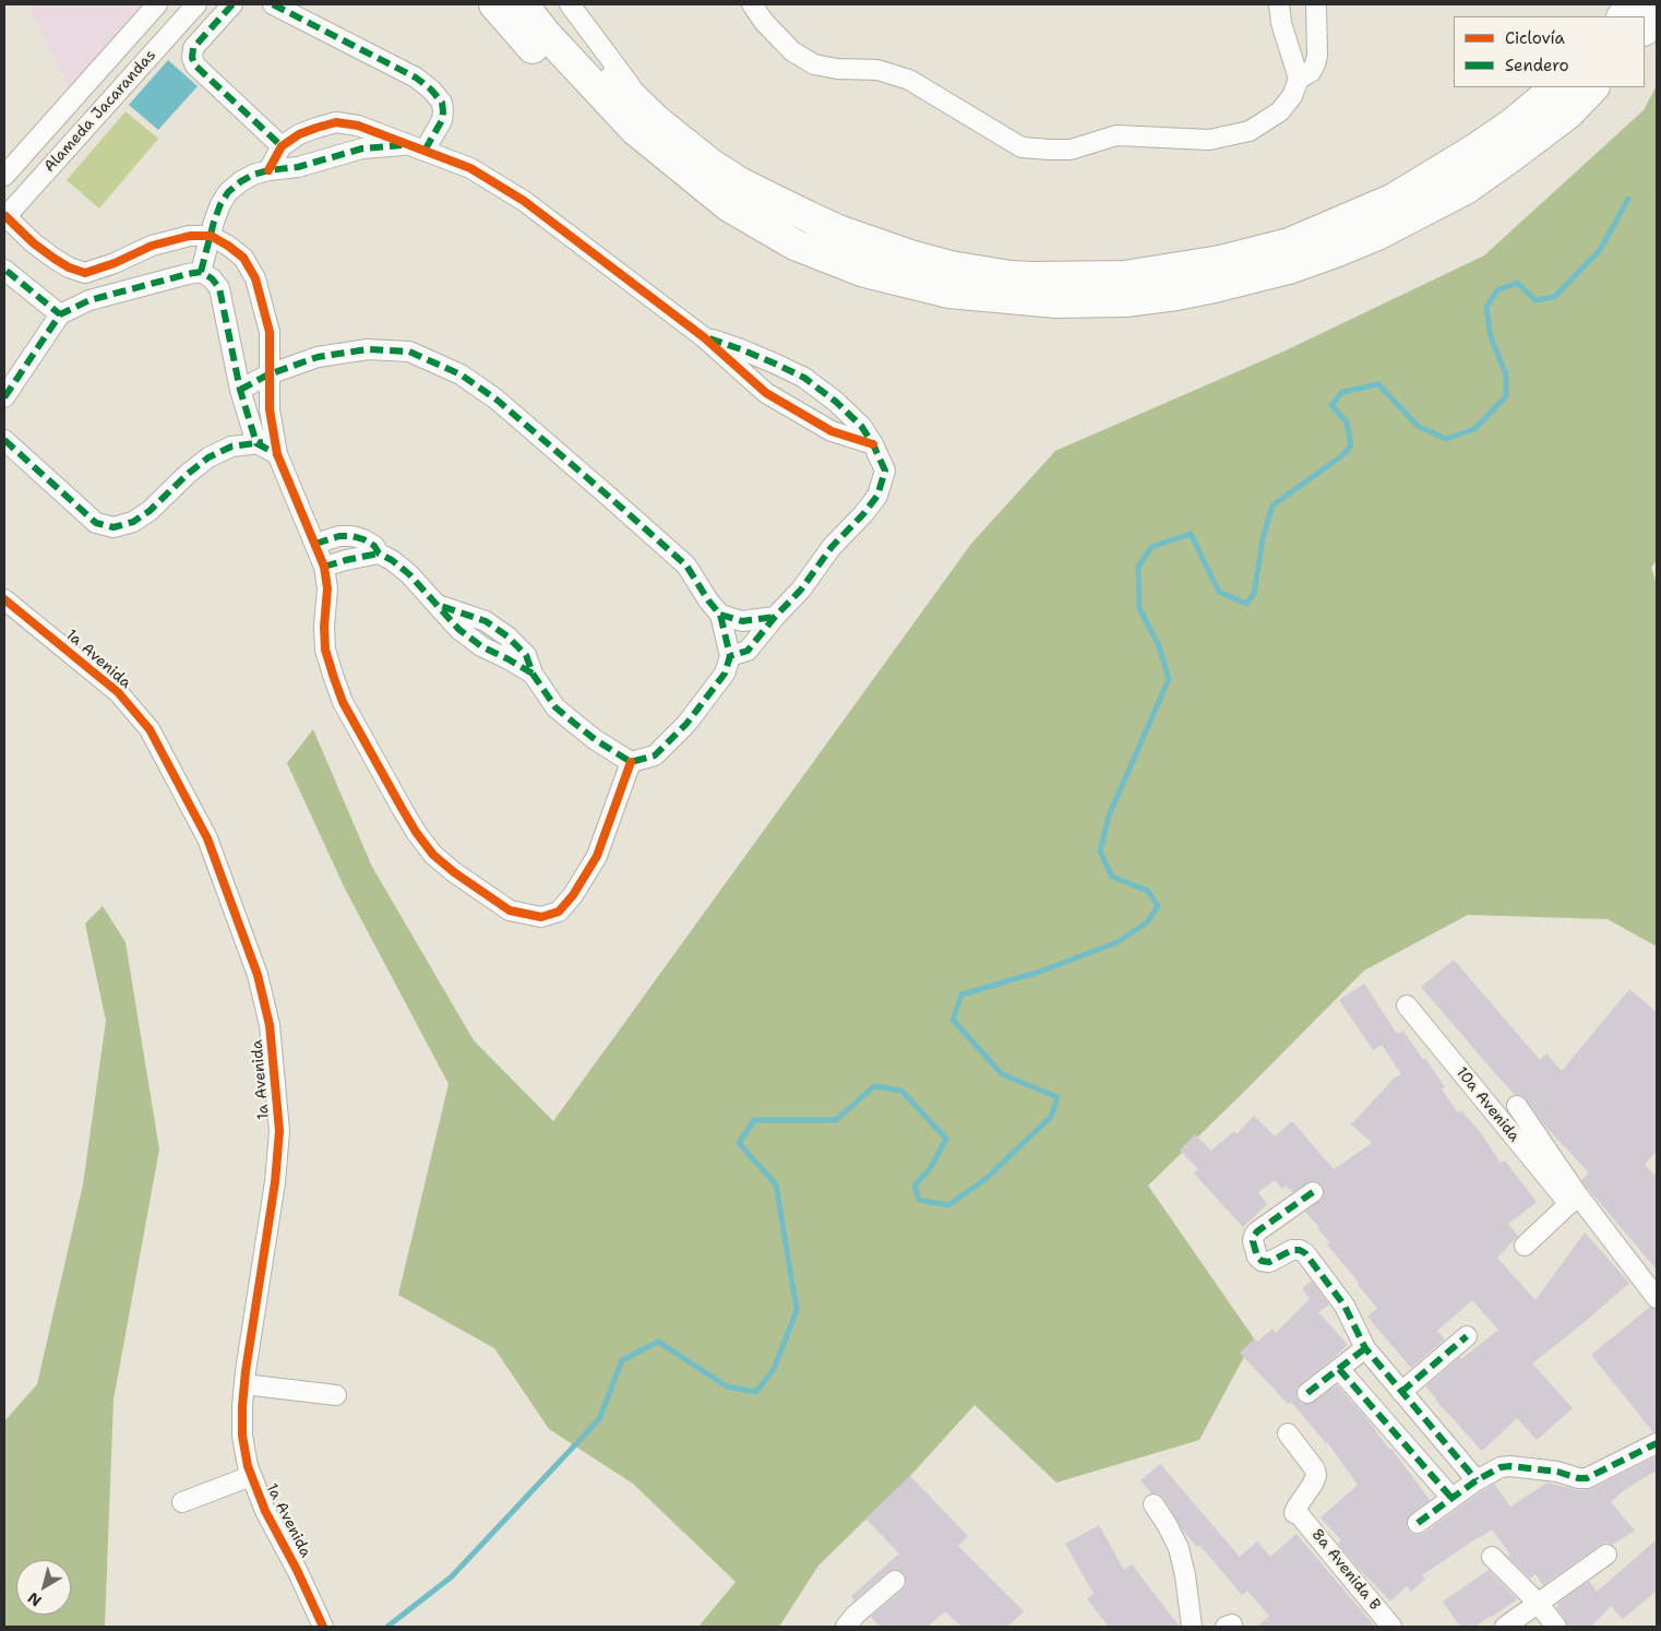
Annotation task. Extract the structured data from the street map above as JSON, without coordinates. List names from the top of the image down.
{
  "streets": {
    "street": [
      "Alameda Jacarandas",
      "1a Avenida",
      "10a Avenida",
      "8a Avenida B"
    ]
  },
  "legend": ["Ciclovía", "Sendero"],
  "north": "bottom left"
}
